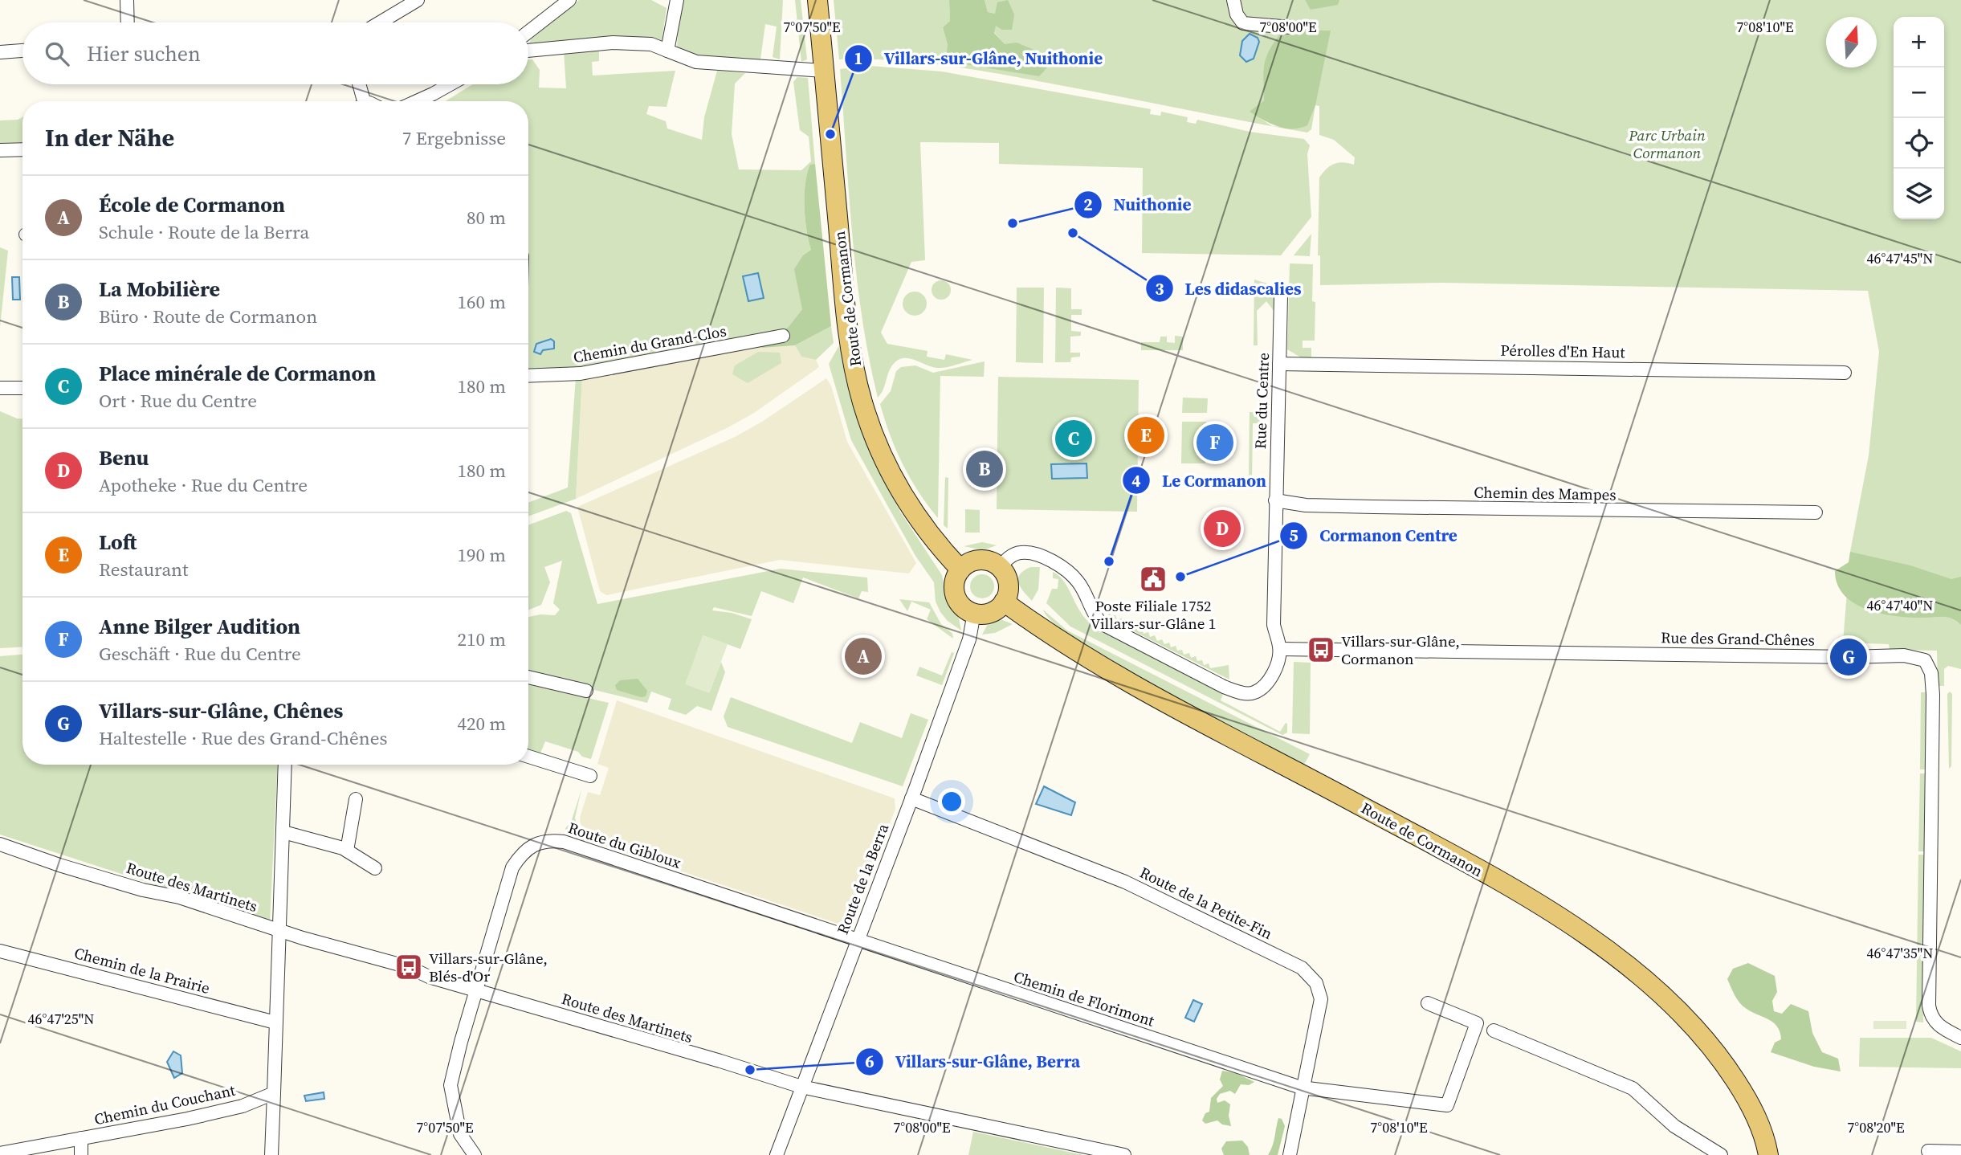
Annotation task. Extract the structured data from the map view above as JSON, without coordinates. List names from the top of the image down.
{
  "streets": {
    "main road": ["Route de Cormanon"],
    "street": [
      "Chemin du Grand-Clos",
      "Pérolles d'En Haut",
      "Rue du Centre",
      "Chemin des Mampes",
      "Rue des Grand-Chênes",
      "Route du Gibloux",
      "Route de la Berra",
      "Route des Martinets",
      "Route de la Petite-Fin",
      "Chemin de la Prairie",
      "Chemin de Florimont",
      "Chemin du Couchant"
    ]
  },
  "crossings": [
    ["Route de Cormanon", "Route de la Berra"],
    ["Pérolles d'En Haut", "Rue du Centre"],
    ["Rue du Centre", "Chemin des Mampes"],
    ["Rue du Centre", "Rue des Grand-Chênes"],
    ["Route du Gibloux", "Route de la Berra"],
    ["Route du Gibloux", "Route des Martinets"],
    ["Route du Gibloux", "Chemin de Florimont"],
    ["Route de la Berra", "Route des Martinets"],
    ["Route de la Berra", "Route de la Petite-Fin"],
    ["Route de la Berra", "Chemin de Florimont"],
    ["Route de la Petite-Fin", "Chemin de Florimont"]
  ],
  "parks": ["Parc Urbain Cormanon"],
  "places": {
    "other": [
      "Villars-sur-Glâne, Nuithonie",
      "Nuithonie",
      "Les didascalies",
      "Le Cormanon",
      "Cormanon Centre",
      "Villars-sur-Glâne, Berra"
    ],
    "public building": ["Poste Filiale 1752 Villars-sur-Glâne 1"],
    "bus stop": ["Villars-sur-Glâne, Cormanon", "Villars-sur-Glâne, Blés-d'Or"]
  },
  "north": "top",
  "page": {
    "map_buttons": ["+", "−"],
    "search": "Hier suchen",
    "heading": ["In der Nähe", "7 Ergebnisse"],
    "list": [
      {
        "mark": "A",
        "name": "École de Cormanon",
        "note": "Schule · Route de la Berra",
        "value": "80 m"
      },
      {
        "mark": "B",
        "name": "La Mobilière",
        "note": "Büro · Route de Cormanon",
        "value": "160 m"
      },
      {
        "mark": "C",
        "name": "Place minérale de Cormanon",
        "note": "Ort · Rue du Centre",
        "value": "180 m"
      },
      {
        "mark": "D",
        "name": "Benu",
        "note": "Apotheke · Rue du Centre",
        "value": "180 m"
      },
      {
        "mark": "E",
        "name": "Loft",
        "note": "Restaurant",
        "value": "190 m"
      },
      {
        "mark": "F",
        "name": "Anne Bilger Audition",
        "note": "Geschäft · Rue du Centre",
        "value": "210 m"
      },
      {
        "mark": "G",
        "name": "Villars-sur-Glâne, Chênes",
        "note": "Haltestelle · Rue des Grand-Chênes",
        "value": "420 m"
      }
    ],
    "pins": [
      "E",
      "C",
      "F",
      "B",
      "D",
      "A",
      "G"
    ]
  },
  "coordinates": [
    "7°07'50\"E",
    "7°08'00\"E",
    "7°08'10\"E",
    "46°47'45\"N",
    "46°47'40\"N",
    "46°47'35\"N",
    "46°47'25\"N",
    "7°08'20\"E"
  ]
}
